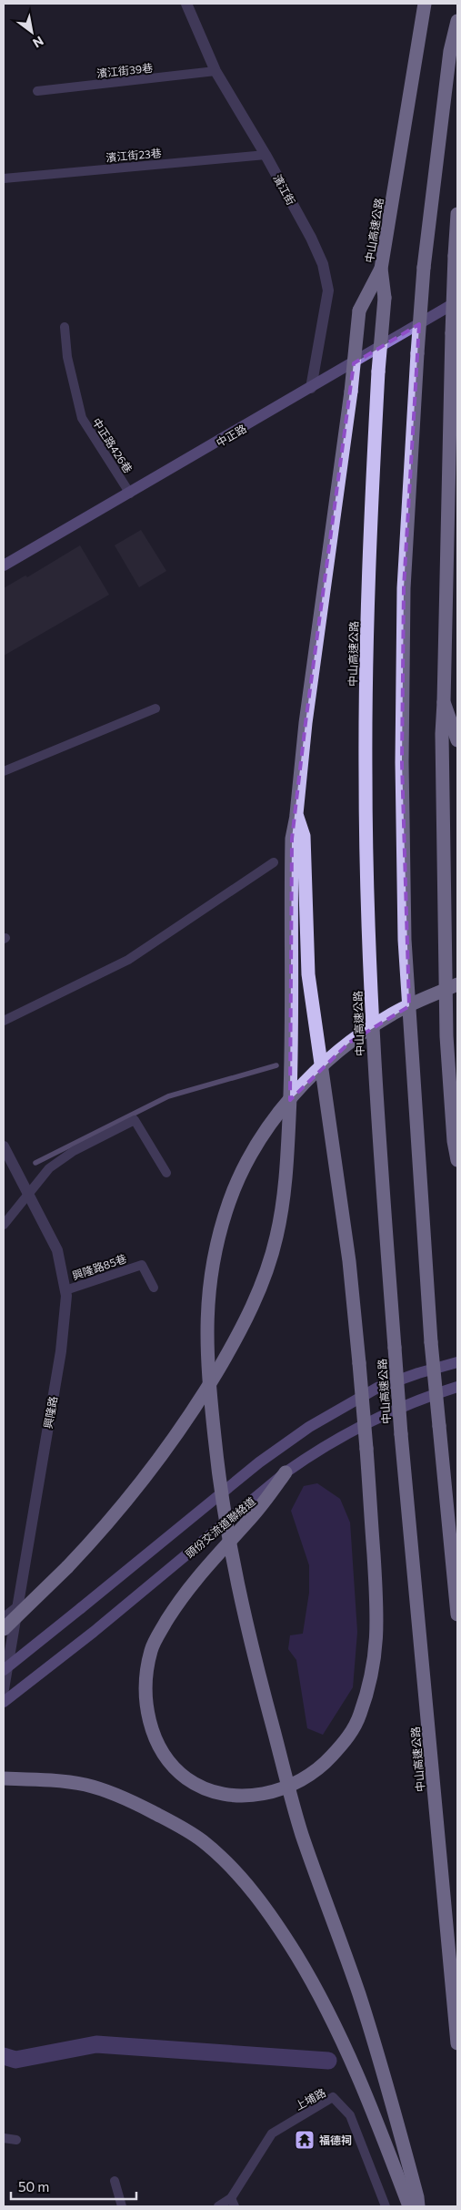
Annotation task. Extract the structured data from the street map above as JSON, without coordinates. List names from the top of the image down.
{
  "streets": {
    "highway": ["中山高速公路"],
    "main road": ["中正路", "頭份交流道聯絡道"],
    "street": ["濱江街", "興隆路"],
    "lane": [
      "濱江街39巷",
      "濱江街23巷",
      "中正路426巷",
      "興隆路85巷",
      "上埔路"
    ]
  },
  "crossings": [
    ["濱江街39巷", "濱江街"],
    ["濱江街23巷", "濱江街"],
    ["濱江街", "中正路"],
    ["中正路", "中正路426巷"],
    ["興隆路85巷", "興隆路"]
  ],
  "places": {
    "temple": ["福德祠"]
  },
  "scale_bar": "50 m",
  "north": "bottom right"
}
